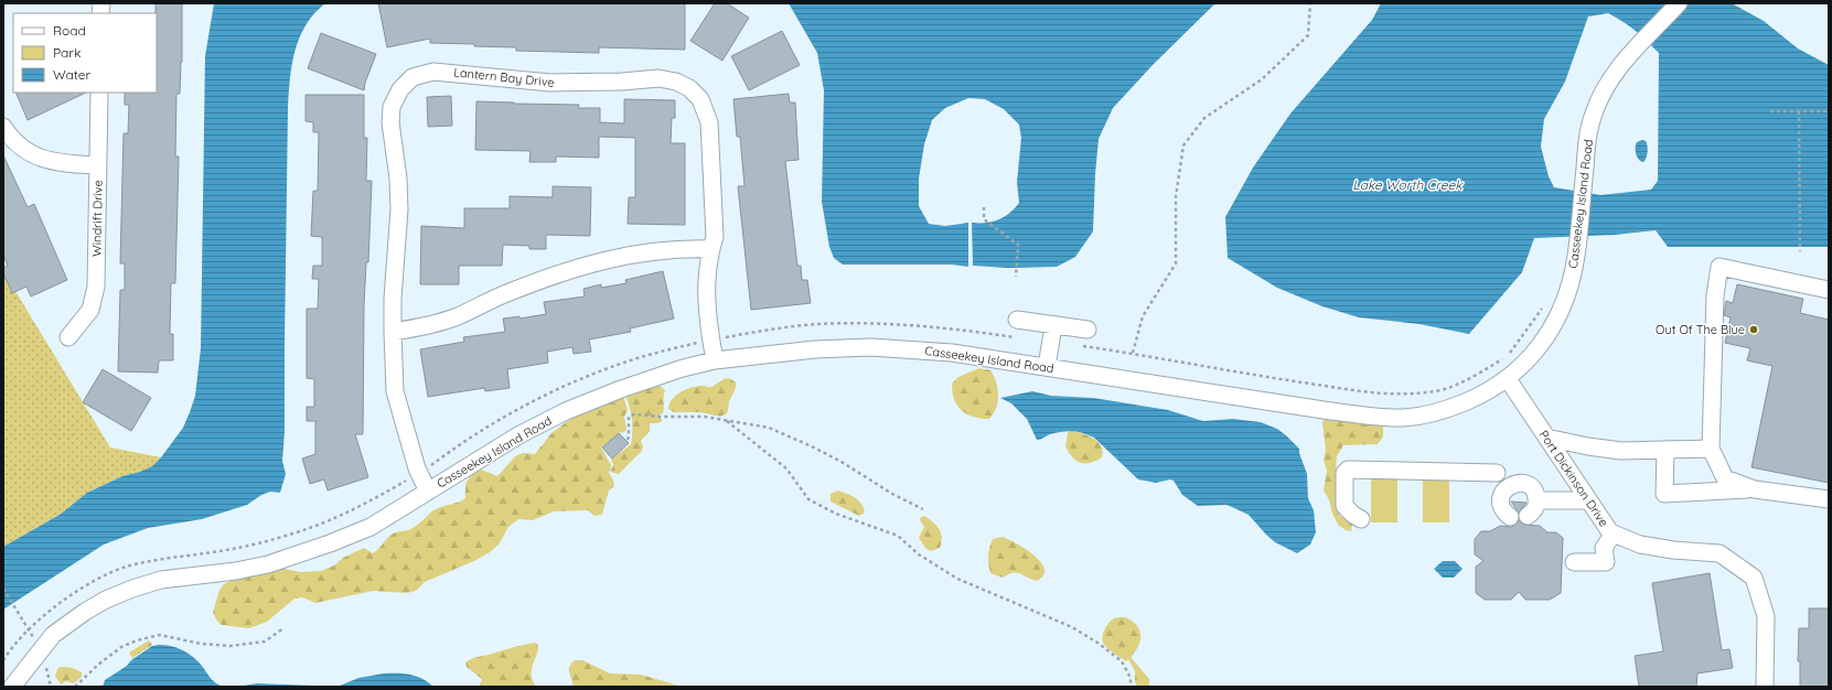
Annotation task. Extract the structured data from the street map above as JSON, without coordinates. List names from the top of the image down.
{
  "streets": {
    "street": [
      "Lantern Bay Drive",
      "Casseekey Island Road",
      "Windrift Drive",
      "Port Dickinson Drive"
    ]
  },
  "crossings": [
    ["Lantern Bay Drive", "Casseekey Island Road"],
    ["Casseekey Island Road", "Port Dickinson Drive"]
  ],
  "water": ["Lake Worth Creek"],
  "places": ["Out Of The Blue"],
  "legend": ["Road", "Park", "Water"]
}
